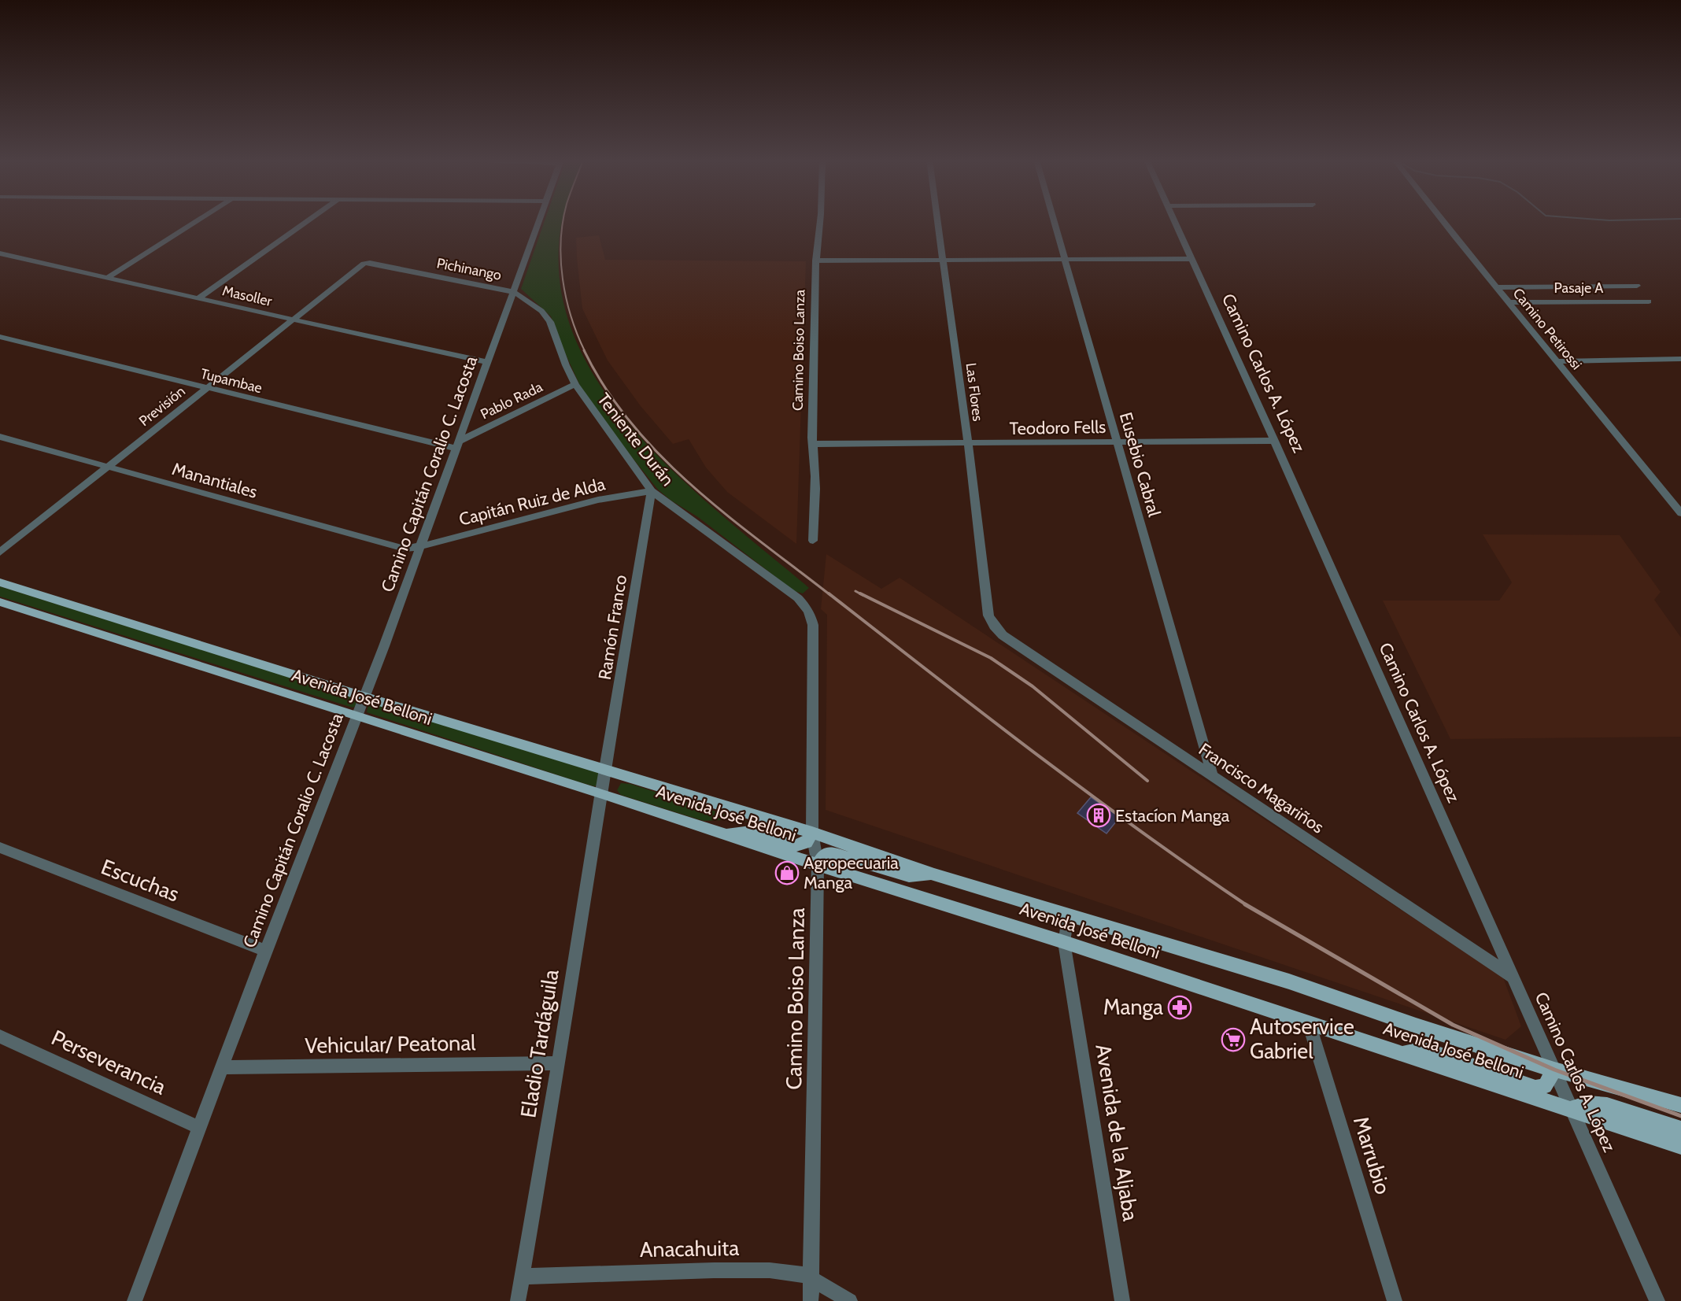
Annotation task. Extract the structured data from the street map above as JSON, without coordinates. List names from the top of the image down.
{
  "streets": {
    "main road": ["Avenida José Belloni"],
    "street": [
      "Pichinango",
      "Pasaje A",
      "Masoller",
      "Camino Petirossi",
      "Camino Boiso Lanza",
      "Camino Carlos A. López",
      "Tupambae",
      "Las Flores",
      "Pablo Rada",
      "Previsión",
      "Teodoro Fells",
      "Teniente Durán",
      "Eusebio Cabral",
      "Camino Capitán Coralio C. Lacosta",
      "Manantiales",
      "Capitán Ruiz de Alda",
      "Ramón Franco",
      "Francisco Magariños",
      "Escuchas",
      "Eladio Tardáguila",
      "Vehicular/ Peatonal",
      "Perseverancia",
      "Avenida de la Aljaba",
      "Marrubio",
      "Anacahuita"
    ]
  },
  "crossings": [
    ["Pichinango", "Previsión"],
    ["Pichinango", "Teniente Durán"],
    ["Pichinango", "Camino Capitán Coralio C. Lacosta"],
    ["Pasaje A", "Camino Petirossi"],
    ["Masoller", "Previsión"],
    ["Masoller", "Camino Capitán Coralio C. Lacosta"],
    ["Camino Boiso Lanza", "Teodoro Fells"],
    ["Camino Boiso Lanza", "Teniente Durán"],
    ["Camino Boiso Lanza", "Avenida José Belloni"],
    ["Camino Boiso Lanza", "Anacahuita"],
    ["Camino Carlos A. López", "Teodoro Fells"],
    ["Camino Carlos A. López", "Avenida José Belloni"],
    ["Camino Carlos A. López", "Francisco Magariños"],
    ["Tupambae", "Pablo Rada"],
    ["Tupambae", "Previsión"],
    ["Tupambae", "Camino Capitán Coralio C. Lacosta"],
    ["Las Flores", "Teodoro Fells"],
    ["Las Flores", "Francisco Magariños"],
    ["Pablo Rada", "Teniente Durán"],
    ["Pablo Rada", "Camino Capitán Coralio C. Lacosta"],
    ["Previsión", "Manantiales"],
    ["Teodoro Fells", "Eusebio Cabral"],
    ["Teniente Durán", "Camino Capitán Coralio C. Lacosta"],
    ["Teniente Durán", "Capitán Ruiz de Alda"],
    ["Teniente Durán", "Ramón Franco"],
    ["Eusebio Cabral", "Francisco Magariños"],
    ["Camino Capitán Coralio C. Lacosta", "Manantiales"],
    ["Camino Capitán Coralio C. Lacosta", "Capitán Ruiz de Alda"],
    ["Camino Capitán Coralio C. Lacosta", "Avenida José Belloni"],
    ["Camino Capitán Coralio C. Lacosta", "Escuchas"],
    ["Camino Capitán Coralio C. Lacosta", "Vehicular/ Peatonal"],
    ["Camino Capitán Coralio C. Lacosta", "Perseverancia"],
    ["Manantiales", "Capitán Ruiz de Alda"],
    ["Capitán Ruiz de Alda", "Ramón Franco"],
    ["Ramón Franco", "Avenida José Belloni"],
    ["Ramón Franco", "Eladio Tardáguila"],
    ["Avenida José Belloni", "Eladio Tardáguila"],
    ["Avenida José Belloni", "Avenida de la Aljaba"],
    ["Avenida José Belloni", "Marrubio"],
    ["Eladio Tardáguila", "Vehicular/ Peatonal"],
    ["Eladio Tardáguila", "Anacahuita"]
  ],
  "places": {
    "building": ["Estacíon Manga"],
    "shop": ["Agropecuaria Manga"],
    "pharmacy": ["Manga"],
    "supermarket": ["Autoservice Gabriel"]
  }
}
